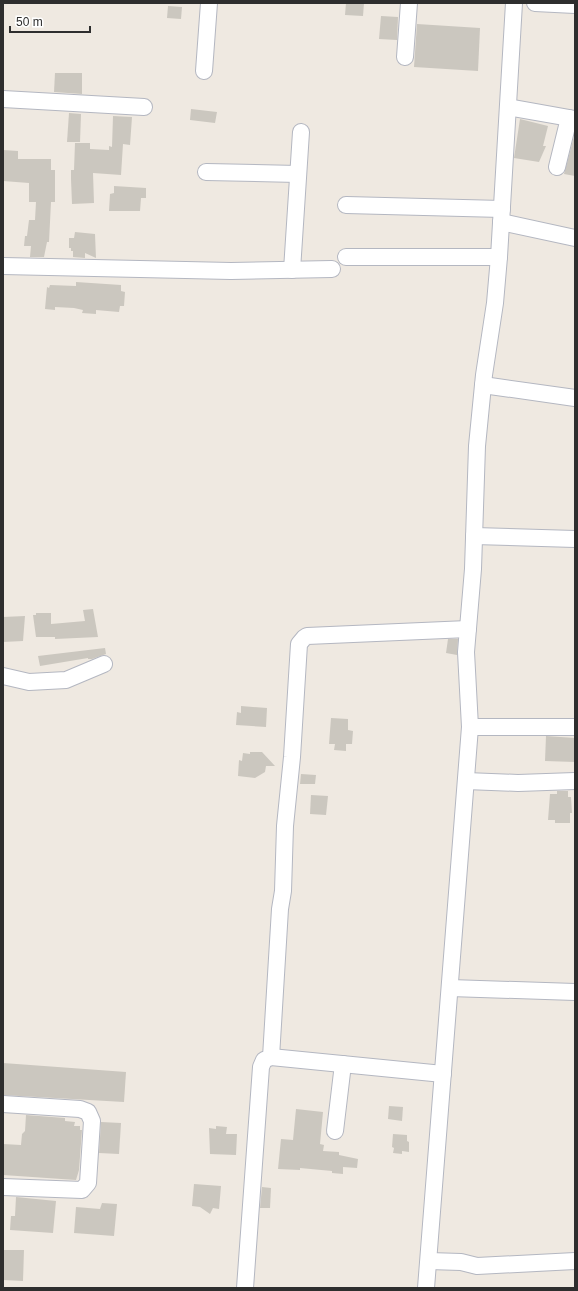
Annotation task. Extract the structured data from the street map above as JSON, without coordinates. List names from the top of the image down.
{
  "scale_bar": "50 m"
}
